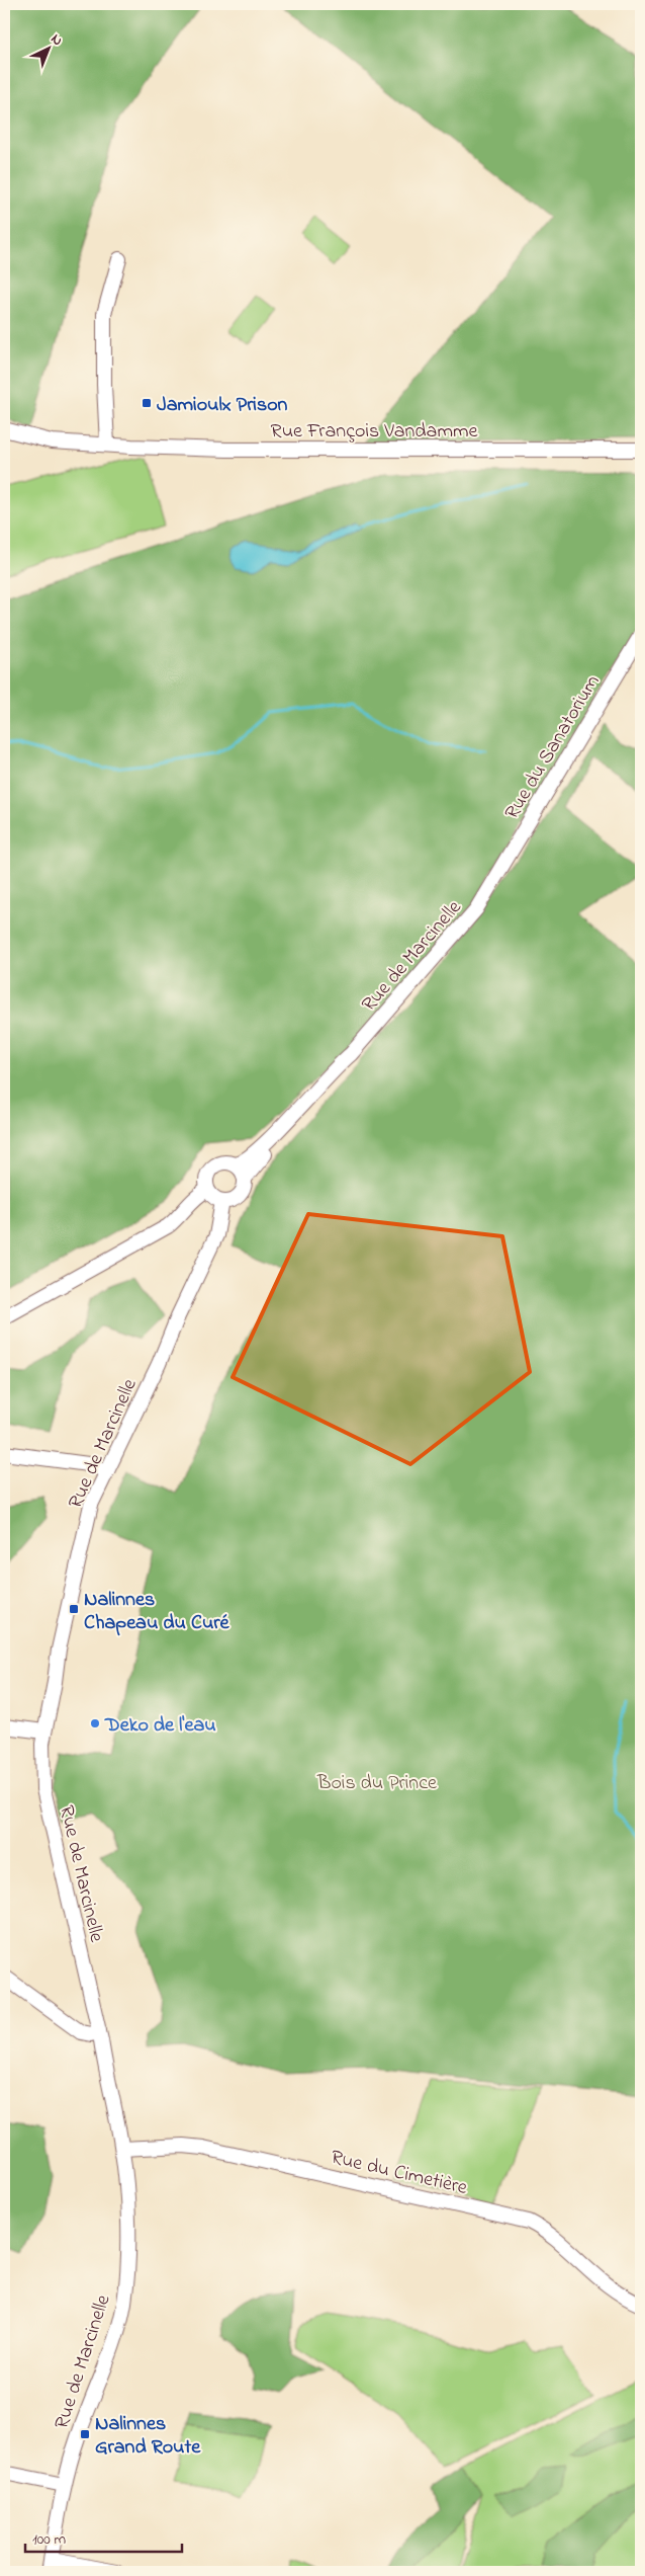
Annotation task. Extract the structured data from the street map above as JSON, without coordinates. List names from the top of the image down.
{
  "streets": {
    "street": [
      "Rue François Vandamme",
      "Rue du Sanatorium",
      "Rue de Marcinelle",
      "Rue du Cimetière"
    ]
  },
  "crossings": [
    ["Rue du Sanatorium", "Rue de Marcinelle"],
    ["Rue de Marcinelle", "Rue du Cimetière"]
  ],
  "parks": ["Bois du Prince"],
  "places": {
    "transit": ["Jamioulx Prison", "Nalinnes Chapeau du Curé", "Nalinnes Grand Route"],
    "other": ["Deko de l'eau"]
  },
  "scale_bar": "100 m",
  "north": "top right"
}
